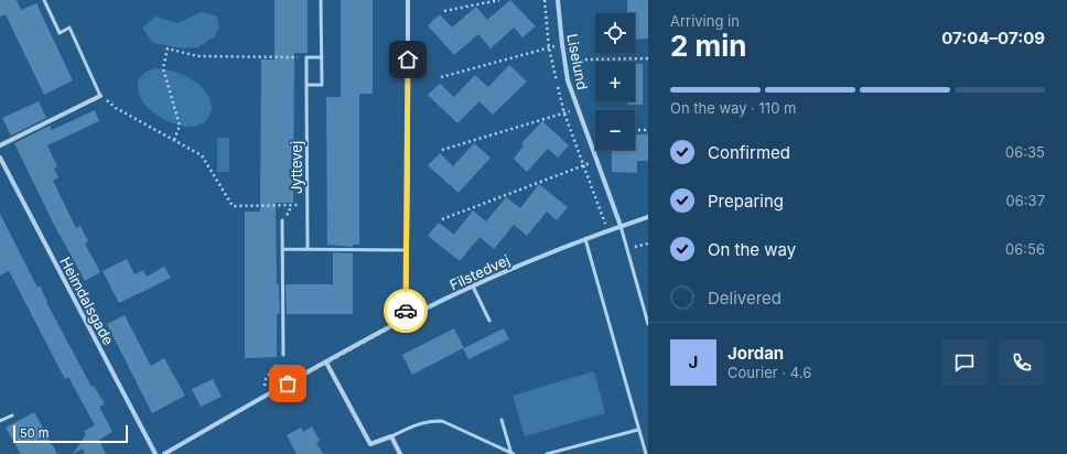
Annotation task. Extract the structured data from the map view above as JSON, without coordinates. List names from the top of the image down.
{
  "streets": {
    "street": ["Liselund", "Filstedvej", "Heimdalsgade"],
    "lane": ["Jyttevej"]
  },
  "crossings": [
    ["Liselund", "Filstedvej"]
  ],
  "scale_bar": "50 m",
  "page": {
    "heading": ["2 min", "Arriving in", "07:04–07:09"],
    "panel": ["Jordan", "Courier · 4.6"],
    "map_buttons": ["+", "−"],
    "bar": "On the way · 110 m",
    "list": [
      ["Confirmed", "06:35"],
      ["Preparing", "06:37"],
      ["On the way", "06:56"],
      "Delivered"
    ],
    "round": "J",
    "scale": "50 m"
  }
}
